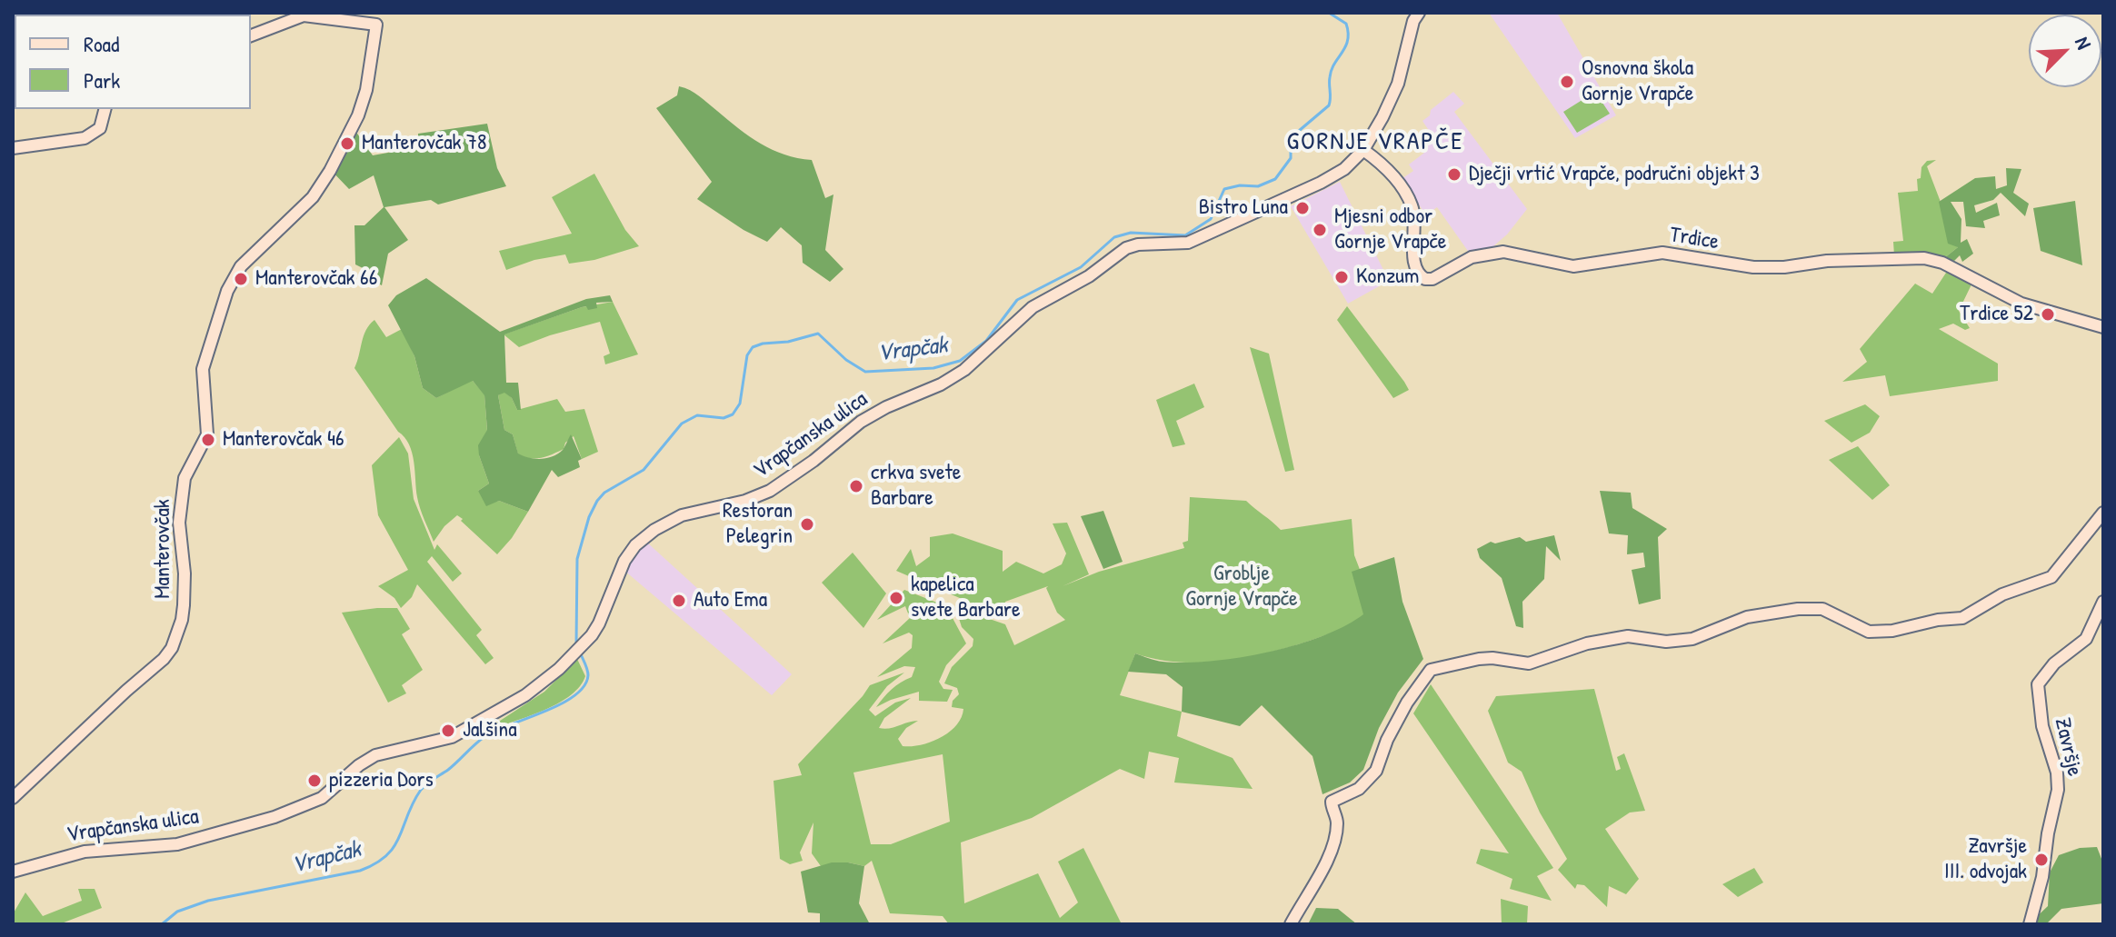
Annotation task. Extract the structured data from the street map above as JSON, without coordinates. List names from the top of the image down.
{
  "streets": {
    "street": [
      "Trdice",
      "Vrapčanska ulica",
      "Manterovčak",
      "Završje"
    ]
  },
  "crossings": [
    ["Trdice", "Vrapčanska ulica"]
  ],
  "districts": ["GORNJE VRAPČE"],
  "water": ["Vrapčak"],
  "parks": ["Groblje Gornje Vrapče"],
  "places": [
    "Osnovna škola Gornje Vrapče",
    "Manterovčak 78",
    "Dječji vrtić Vrapče, područni objekt 3",
    "Bistro Luna",
    "Mjesni odbor Gornje Vrapče",
    "Konzum",
    "Manterovčak 66",
    "Trdice 52",
    "Manterovčak 46",
    "crkva svete Barbare",
    "Restoran Pelegrin",
    "kapelica svete Barbare",
    "Auto Ema",
    "Jalšina",
    "pizzeria Dors",
    "Završje III. odvojak"
  ],
  "legend": ["Road", "Park"],
  "north": "top right"
}
